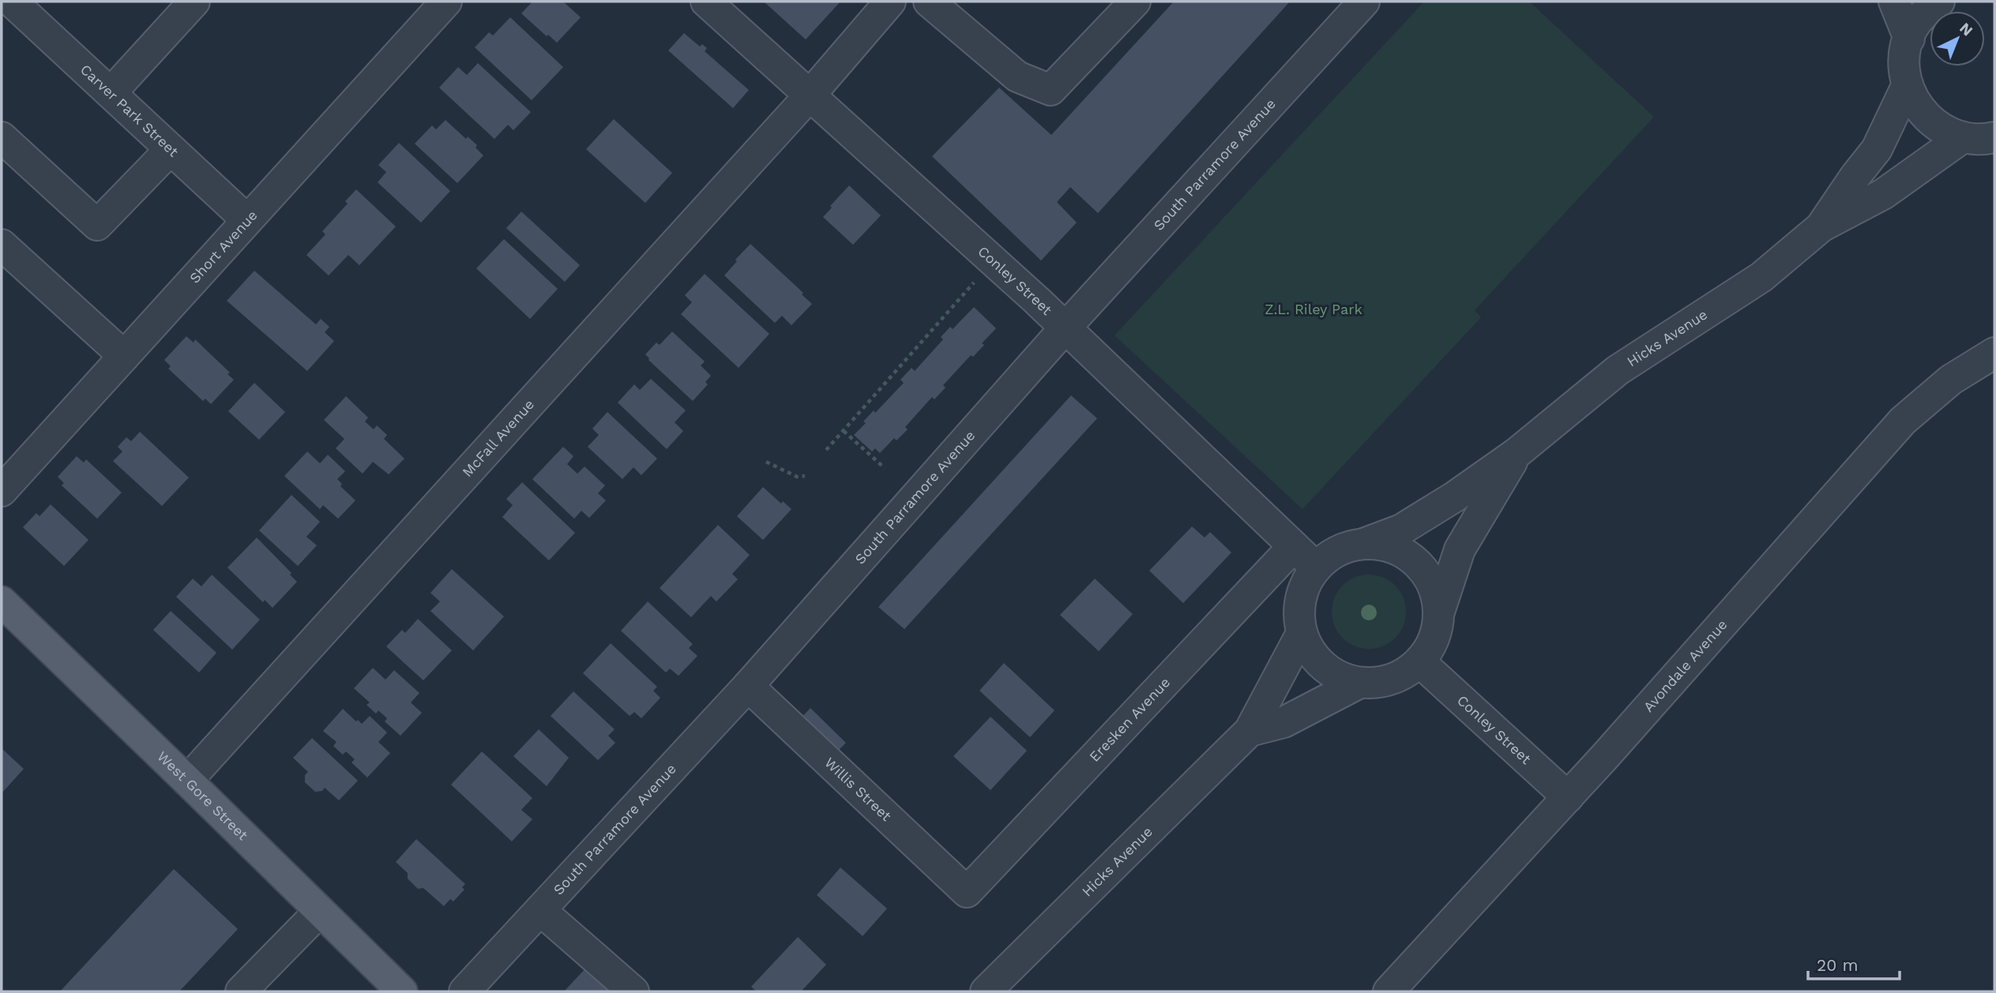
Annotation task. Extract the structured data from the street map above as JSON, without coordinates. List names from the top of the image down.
{
  "streets": {
    "main road": ["West Gore Street"],
    "street": [
      "Carver Park Street",
      "South Parramore Avenue",
      "Short Avenue",
      "Conley Street",
      "Hicks Avenue",
      "McFall Avenue",
      "Avondale Avenue",
      "Eresken Avenue",
      "Willis Street"
    ]
  },
  "crossings": [
    ["Carver Park Street", "Short Avenue"],
    ["South Parramore Avenue", "Conley Street"],
    ["South Parramore Avenue", "Willis Street"],
    ["Conley Street", "Hicks Avenue"],
    ["Conley Street", "McFall Avenue"],
    ["Conley Street", "Avondale Avenue"],
    ["Conley Street", "Eresken Avenue"],
    ["McFall Avenue", "West Gore Street"],
    ["Eresken Avenue", "Willis Street"]
  ],
  "parks": ["Z.L. Riley Park"],
  "scale_bar": "20 m",
  "north": "top right"
}
